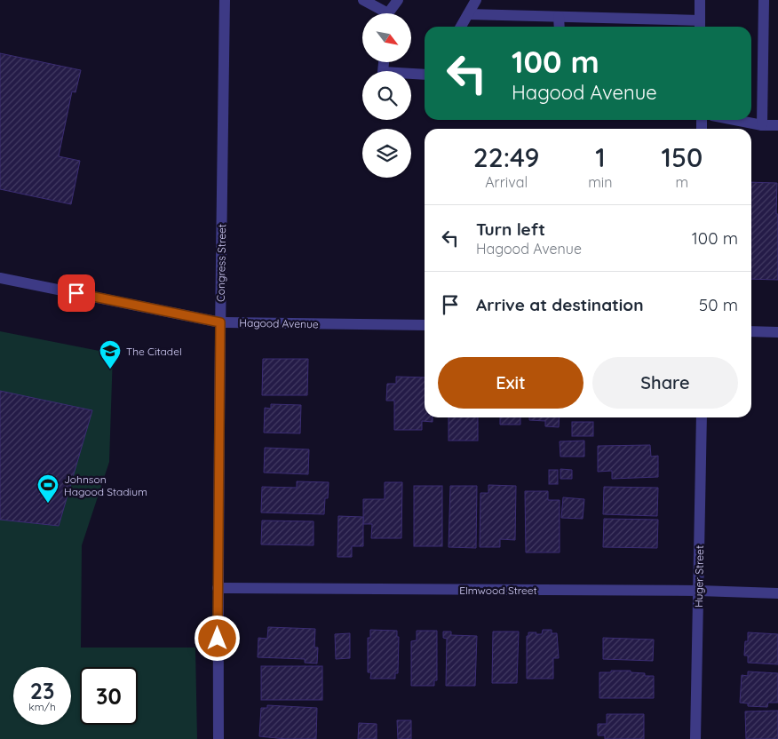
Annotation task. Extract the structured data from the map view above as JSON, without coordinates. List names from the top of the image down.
{
  "streets": {
    "street": [
      "Congress Street",
      "Hagood Avenue",
      "Huger Street",
      "Elmwood Street"
    ]
  },
  "crossings": [
    ["Congress Street", "Hagood Avenue"],
    ["Congress Street", "Elmwood Street"],
    ["Huger Street", "Elmwood Street"]
  ],
  "places": {
    "school or university": ["The Citadel"],
    "sports": ["Johnson Hagood Stadium"]
  },
  "north": "bottom right",
  "page": {
    "turn": ["100 m", "Hagood Avenue"],
    "eta": [
      "22:49",
      "Arrival",
      "1",
      "min",
      "150",
      "m"
    ],
    "list": [
      {
        "name": "Turn left",
        "note": "Hagood Avenue",
        "value": "100 m"
      },
      {
        "name": "Arrive at destination",
        "value": "50 m"
      }
    ],
    "buttons": ["Exit", "Share"],
    "speed": "23 km/h",
    "limit": "30"
  }
}
